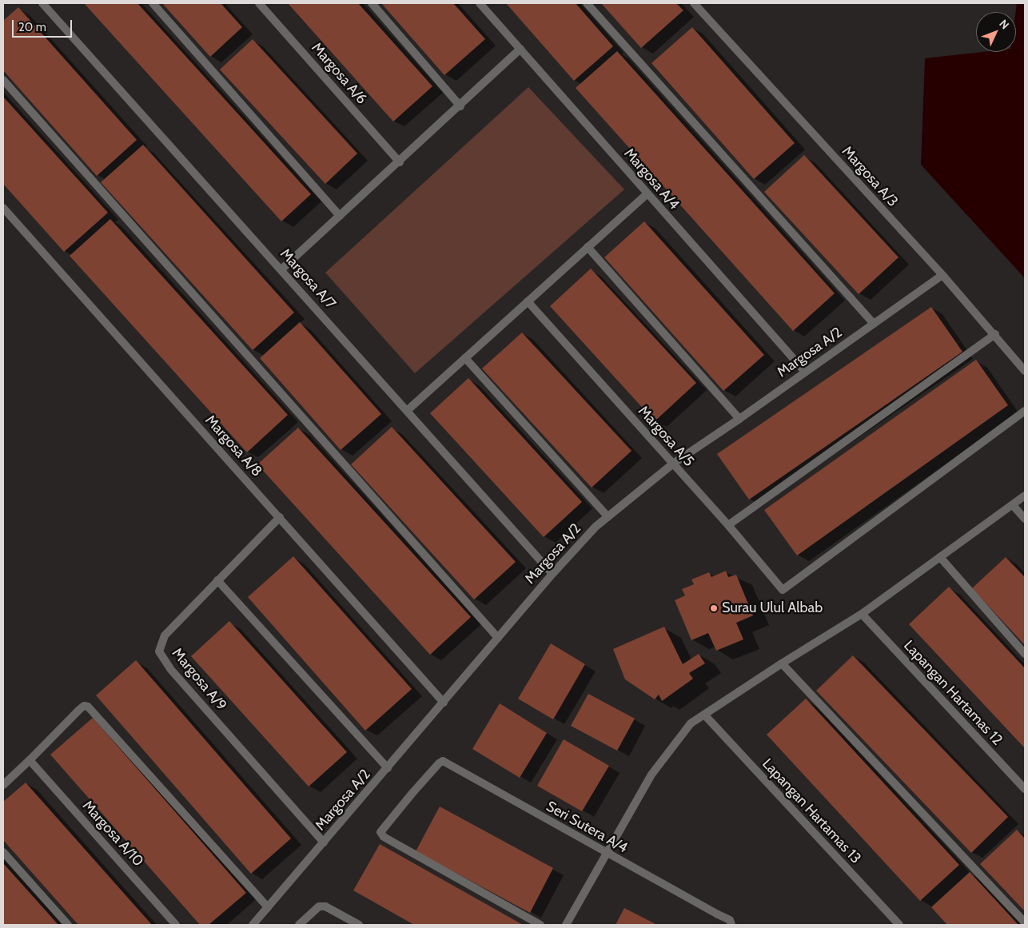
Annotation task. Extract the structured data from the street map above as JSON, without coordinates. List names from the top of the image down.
{
  "streets": {
    "street": [
      "Margosa A/6",
      "Margosa A/3",
      "Margosa A/4",
      "Margosa A/7",
      "Margosa A/2",
      "Margosa A/5",
      "Margosa A/8",
      "Margosa A/9",
      "Lapangan Hartamas 12",
      "Lapangan Hartamas 13",
      "Seri Sutera A/4",
      "Margosa A/10"
    ]
  },
  "crossings": [
    ["Margosa A/3", "Margosa A/2"],
    ["Margosa A/4", "Margosa A/2"],
    ["Margosa A/7", "Margosa A/2"],
    ["Margosa A/2", "Margosa A/5"],
    ["Margosa A/2", "Margosa A/8"],
    ["Margosa A/2", "Margosa A/9"],
    ["Margosa A/8", "Margosa A/9"]
  ],
  "places": ["Surau Ulul Albab"],
  "scale_bar": "20 m",
  "north": "top right"
}
